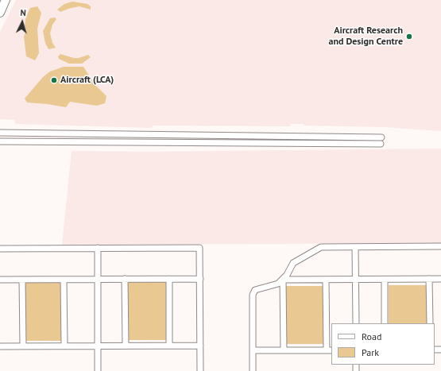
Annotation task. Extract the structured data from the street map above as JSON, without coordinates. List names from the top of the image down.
{
  "places": ["Aircraft Research and Design Centre", "Aircraft (LCA)"],
  "legend": ["Road", "Park"],
  "north": "top"
}
